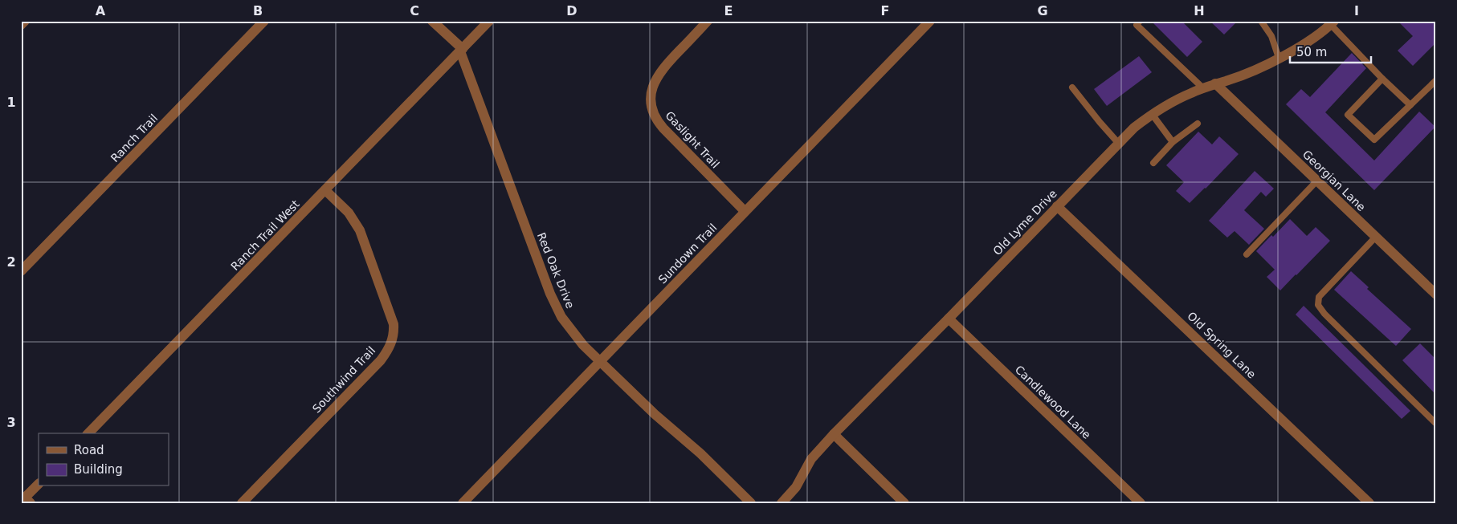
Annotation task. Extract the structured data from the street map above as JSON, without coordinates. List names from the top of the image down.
{
  "streets": {
    "street": [
      "Ranch Trail",
      "Gaslight Trail",
      "Georgian Lane",
      "Old Lyme Drive",
      "Ranch Trail West",
      "Sundown Trail",
      "Red Oak Drive",
      "Old Spring Lane",
      "Southwind Trail",
      "Candlewood Lane"
    ]
  },
  "crossings": [
    ["Gaslight Trail", "Sundown Trail"],
    ["Georgian Lane", "Old Lyme Drive"],
    ["Old Lyme Drive", "Old Spring Lane"],
    ["Old Lyme Drive", "Candlewood Lane"],
    ["Ranch Trail West", "Red Oak Drive"],
    ["Ranch Trail West", "Southwind Trail"],
    ["Sundown Trail", "Red Oak Drive"]
  ],
  "legend": ["Road", "Building"],
  "scale_bar": "50 m",
  "grid": {
    "columns": [
      "A",
      "B",
      "C",
      "D",
      "E",
      "F",
      "G",
      "H",
      "I"
    ],
    "rows": ["1", "2", "3"]
  }
}
